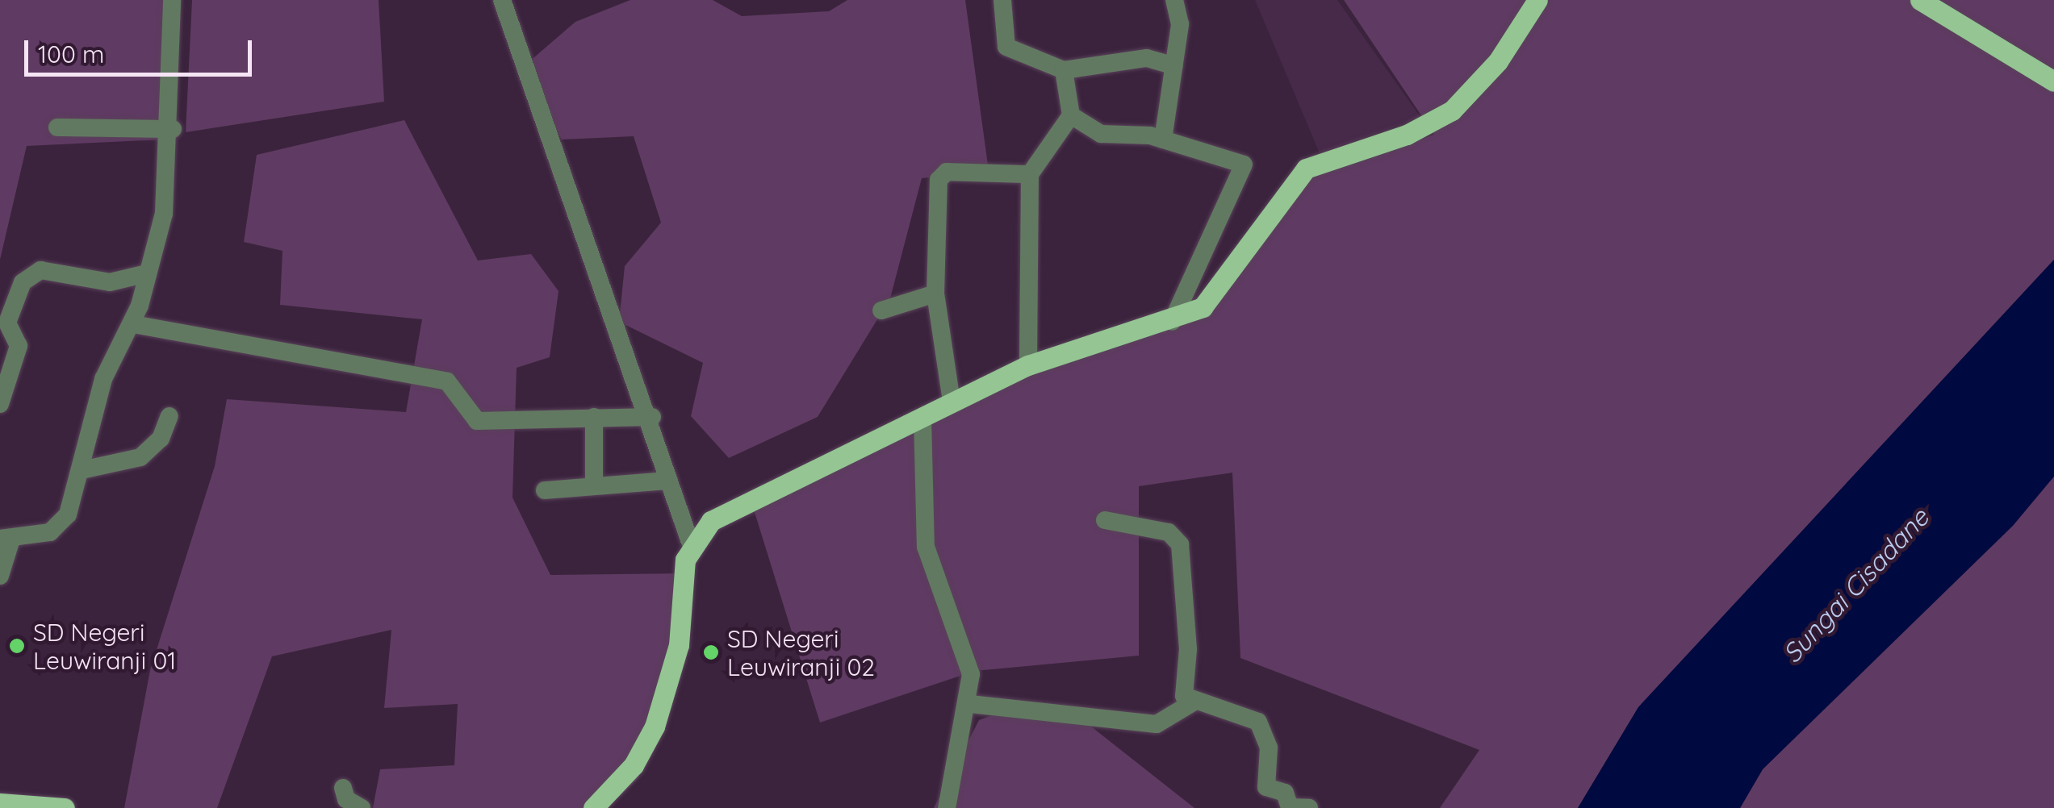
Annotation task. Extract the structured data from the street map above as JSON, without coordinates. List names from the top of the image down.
{
  "water": ["Sungai Cisadane"],
  "places": ["SD Negeri Leuwiranji 01", "SD Negeri Leuwiranji 02"],
  "scale_bar": "100 m"
}
